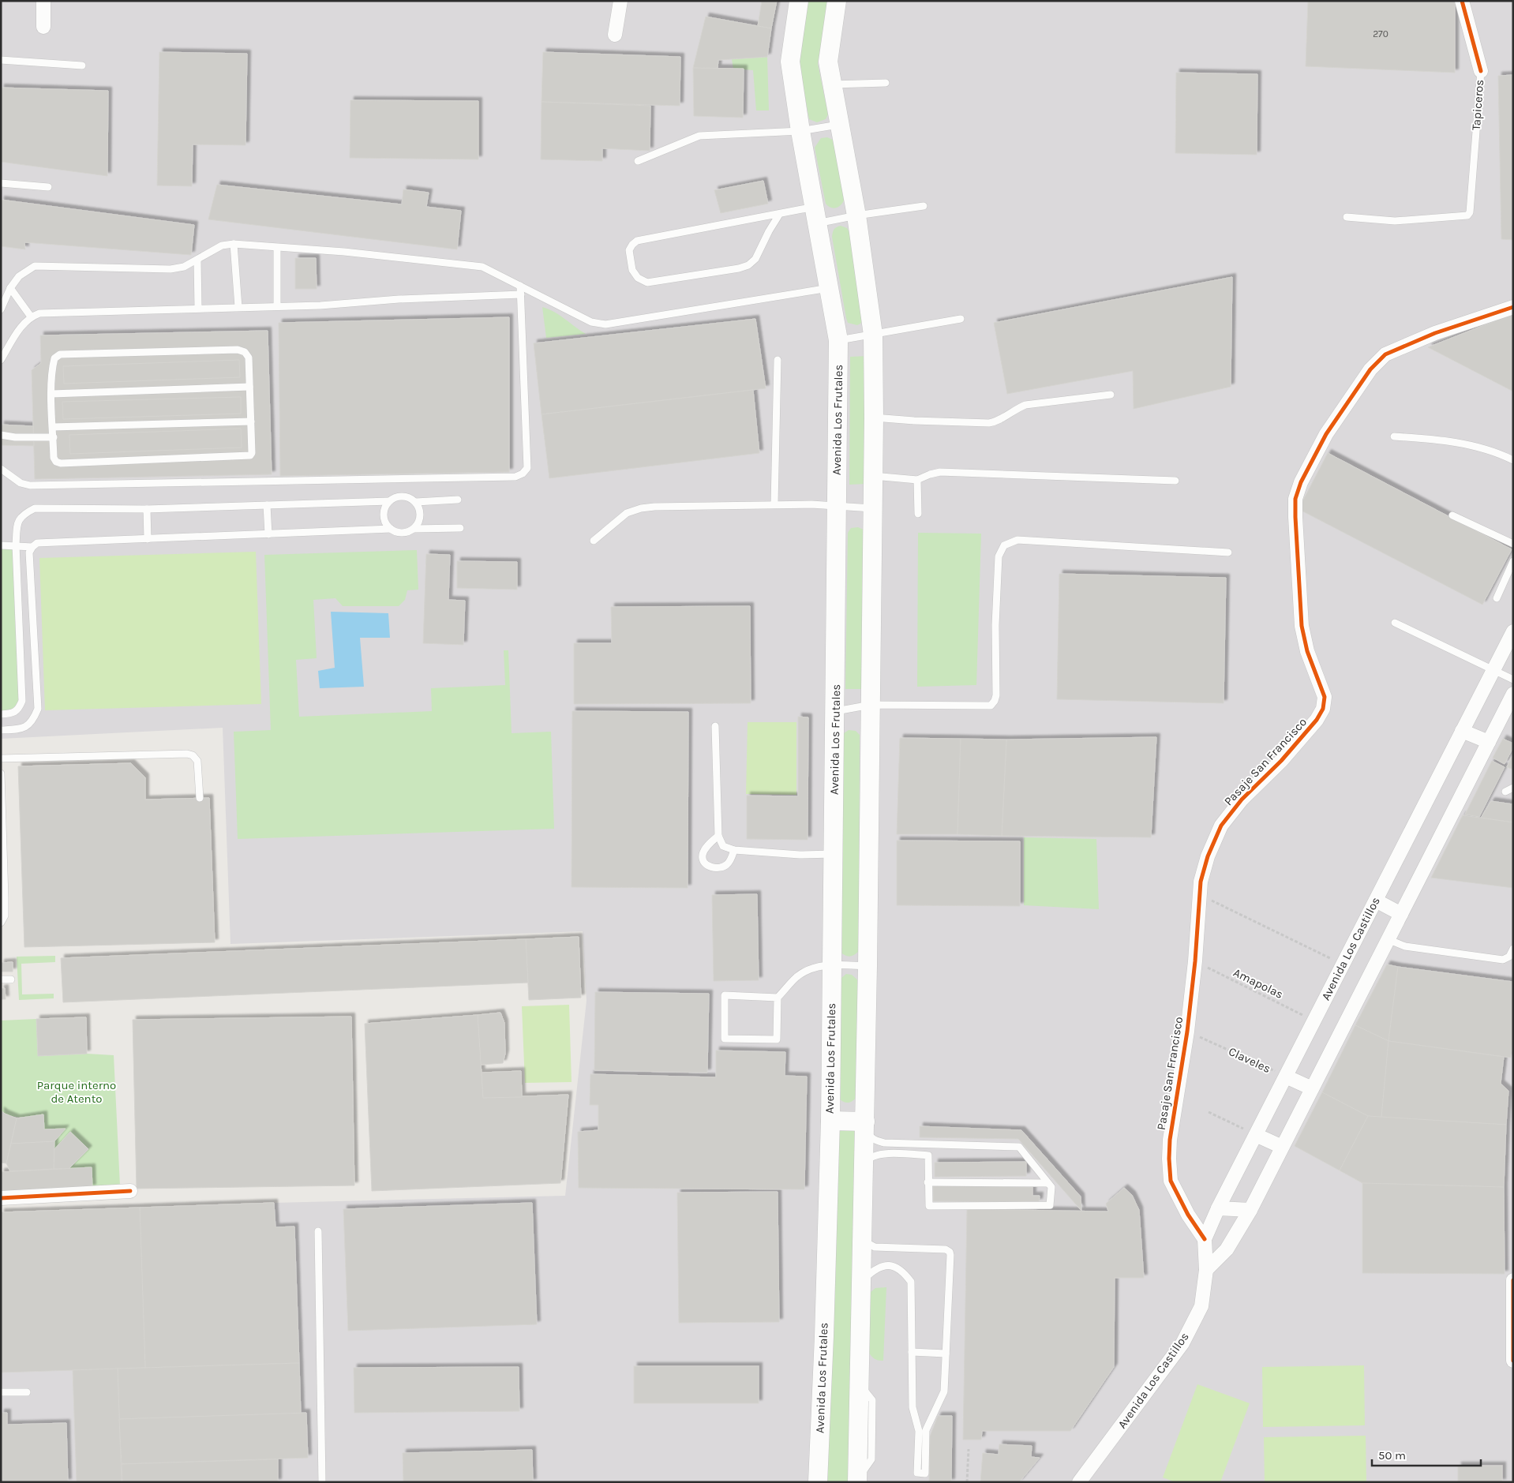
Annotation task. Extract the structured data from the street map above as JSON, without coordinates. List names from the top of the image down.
{
  "streets": {
    "main road": ["Avenida Los Frutales"],
    "street": [
      "Tapiceros",
      "Pasaje San Francisco",
      "Avenida Los Castillos",
      "Claveles"
    ],
    "path": ["Amapolas"]
  },
  "crossings": [
    ["Pasaje San Francisco", "Avenida Los Castillos"],
    ["Pasaje San Francisco", "Amapolas"],
    ["Pasaje San Francisco", "Claveles"],
    ["Avenida Los Castillos", "Amapolas"],
    ["Avenida Los Castillos", "Claveles"]
  ],
  "parks": ["Parque interno de Atento"],
  "house_numbers": ["270"],
  "scale_bar": "50 m"
}
